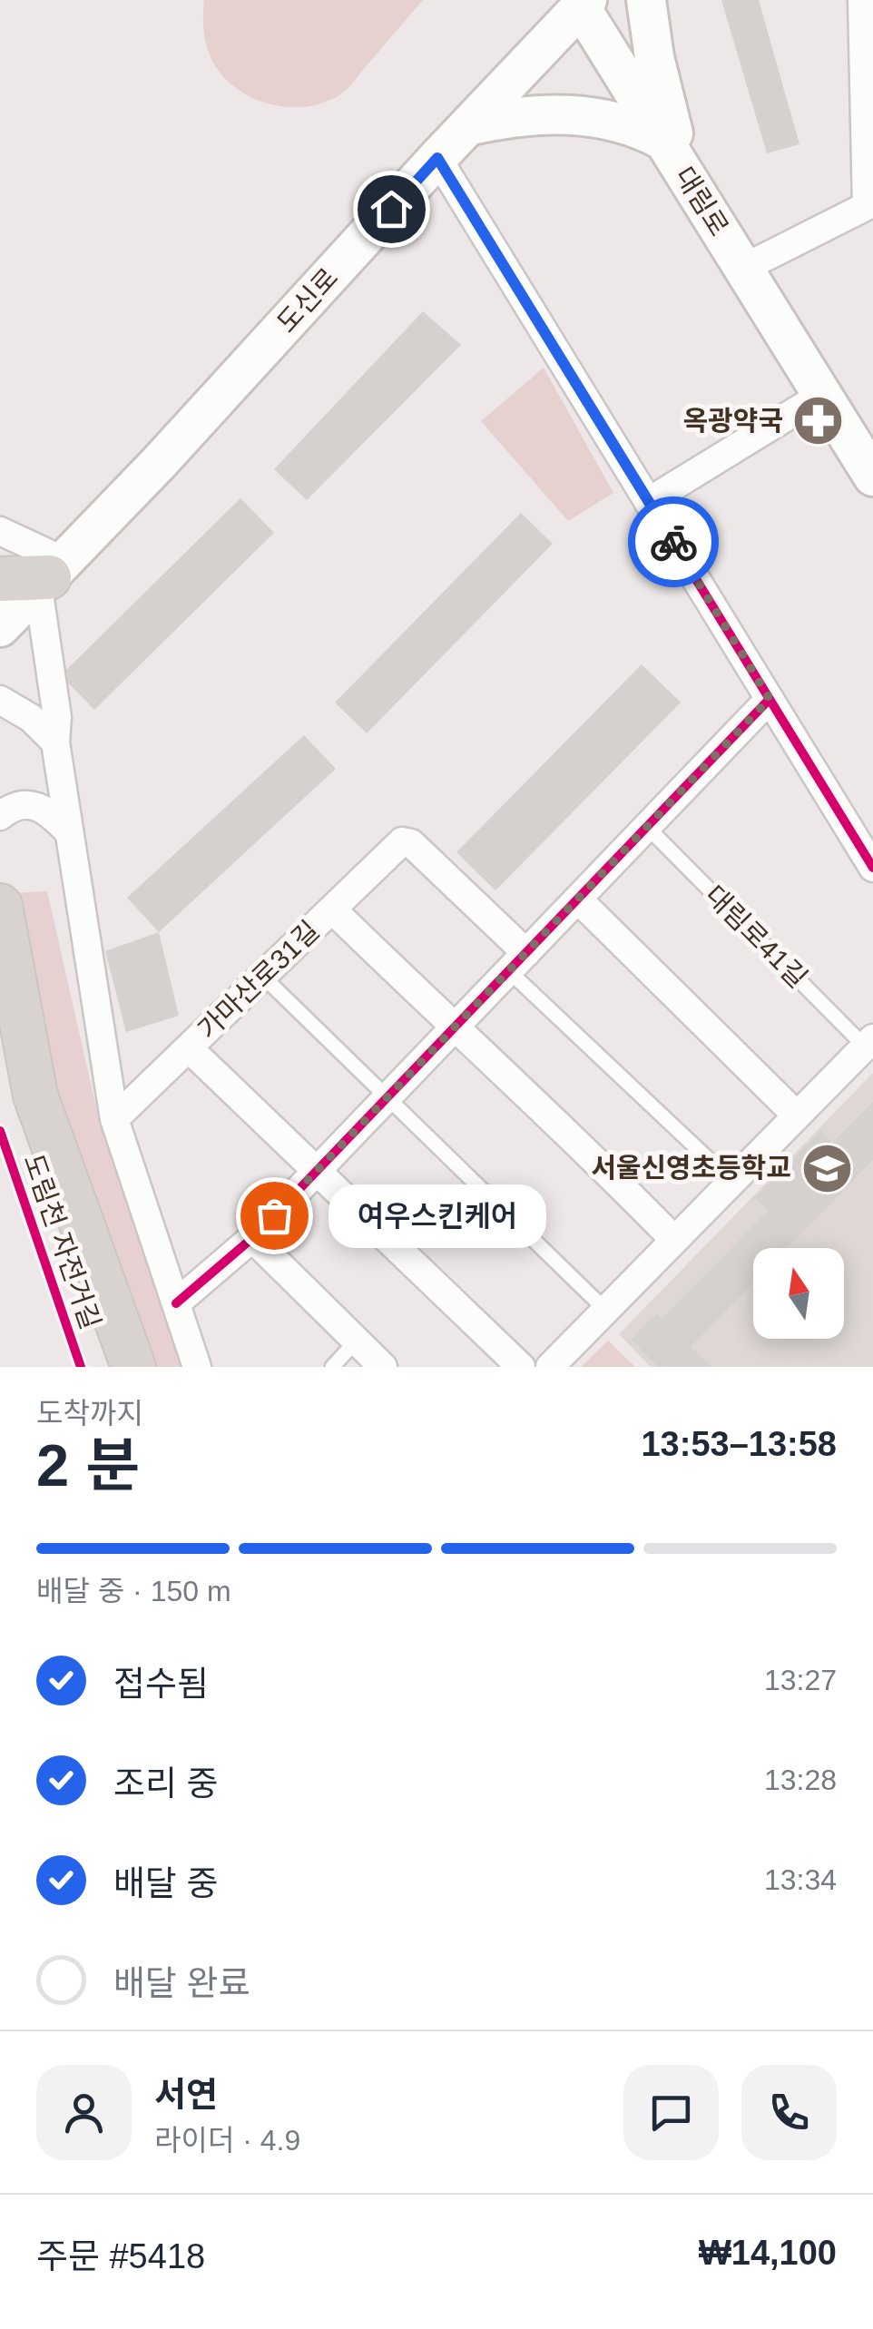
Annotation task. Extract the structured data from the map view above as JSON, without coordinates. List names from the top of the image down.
{
  "streets": {
    "main road": ["대림로", "도신로"],
    "street": ["대림로41길", "가마산로31길"],
    "cycle path": ["도림천 자전거길"]
  },
  "crossings": [
    ["대림로", "도신로"]
  ],
  "places": {
    "pharmacy": ["옥광약국"],
    "school or university": ["서울신영초등학교"],
    "other": ["여우스킨케어"]
  },
  "north": "top",
  "page": {
    "bubble": "여우스킨케어",
    "heading": ["2 분", "도착까지", "13:53–13:58"],
    "panel": [
      "서연",
      "라이더 · 4.9",
      "주문 #5418",
      "₩14,100"
    ],
    "bar": "배달 중 · 150 m",
    "list": [
      ["접수됨", "13:27"],
      ["조리 중", "13:28"],
      ["배달 중", "13:34"],
      "배달 완료"
    ]
  }
}
